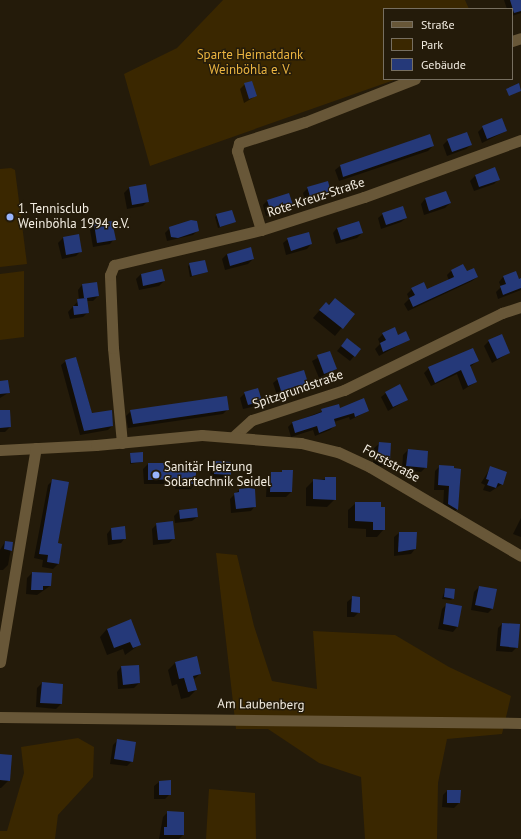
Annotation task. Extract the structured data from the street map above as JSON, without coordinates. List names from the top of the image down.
{
  "streets": {
    "street": [
      "Rote-Kreuz-Straße",
      "Spitzgrundstraße",
      "Forststraße",
      "Am Laubenberg"
    ]
  },
  "crossings": [
    ["Spitzgrundstraße", "Forststraße"]
  ],
  "parks": ["Sparte Heimatdank Weinböhla e. V."],
  "places": ["1. Tennisclub Weinböhla 1994 e.V.", "Sanitär Heizung Solartechnik Seidel"],
  "legend": ["Straße", "Park", "Gebäude"]
}
